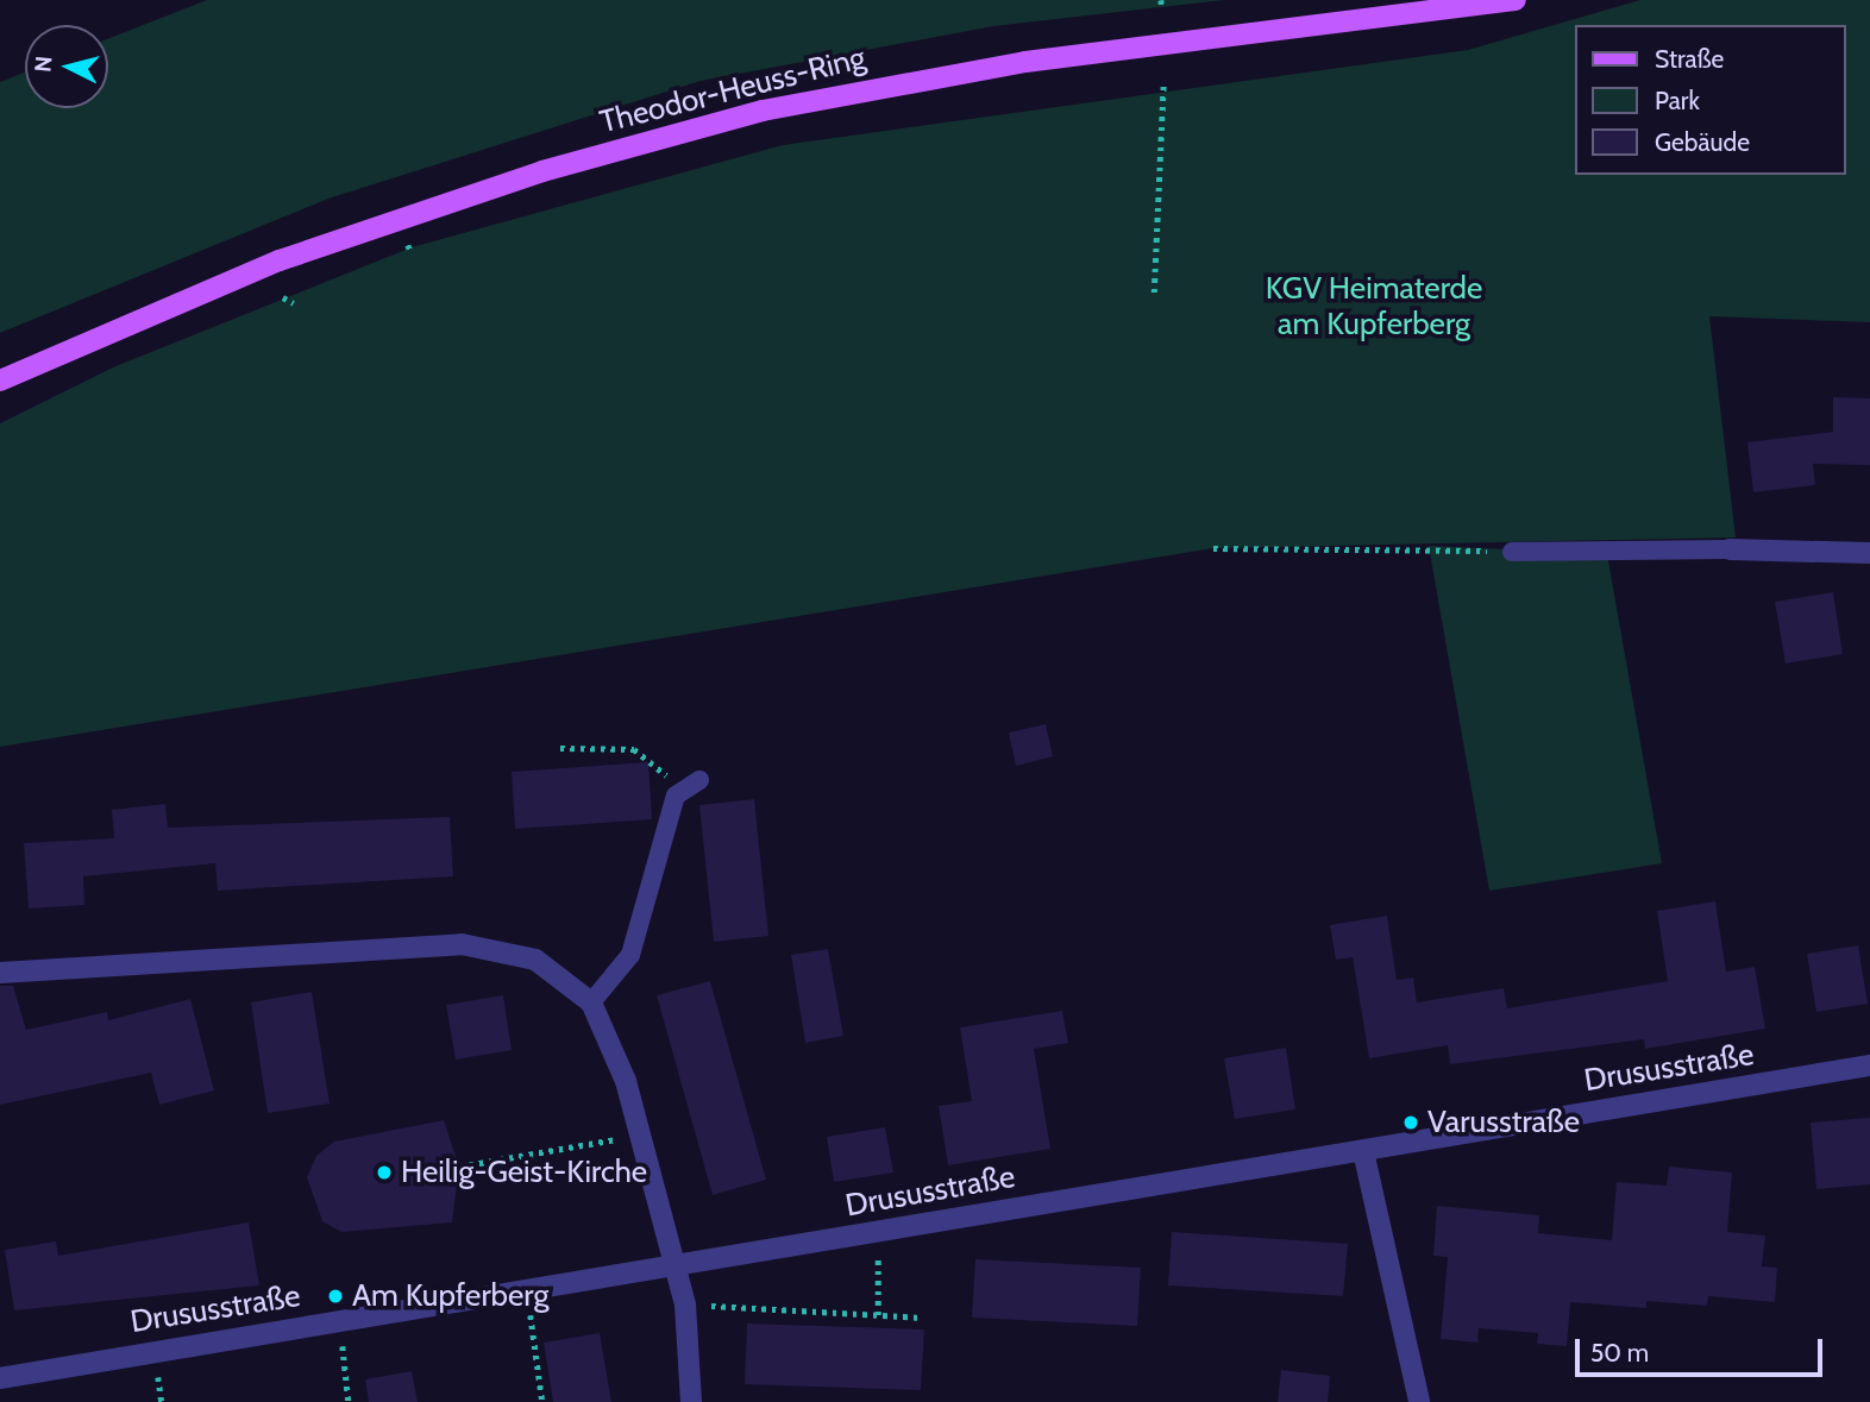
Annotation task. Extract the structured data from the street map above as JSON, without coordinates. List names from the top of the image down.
{
  "streets": {
    "main road": ["Theodor-Heuss-Ring"],
    "street": ["Drususstraße"]
  },
  "parks": ["KGV Heimaterde am Kupferberg"],
  "places": ["Varusstraße", "Heilig-Geist-Kirche", "Am Kupferberg"],
  "legend": ["Straße", "Park", "Gebäude"],
  "scale_bar": "50 m",
  "north": "left"
}
